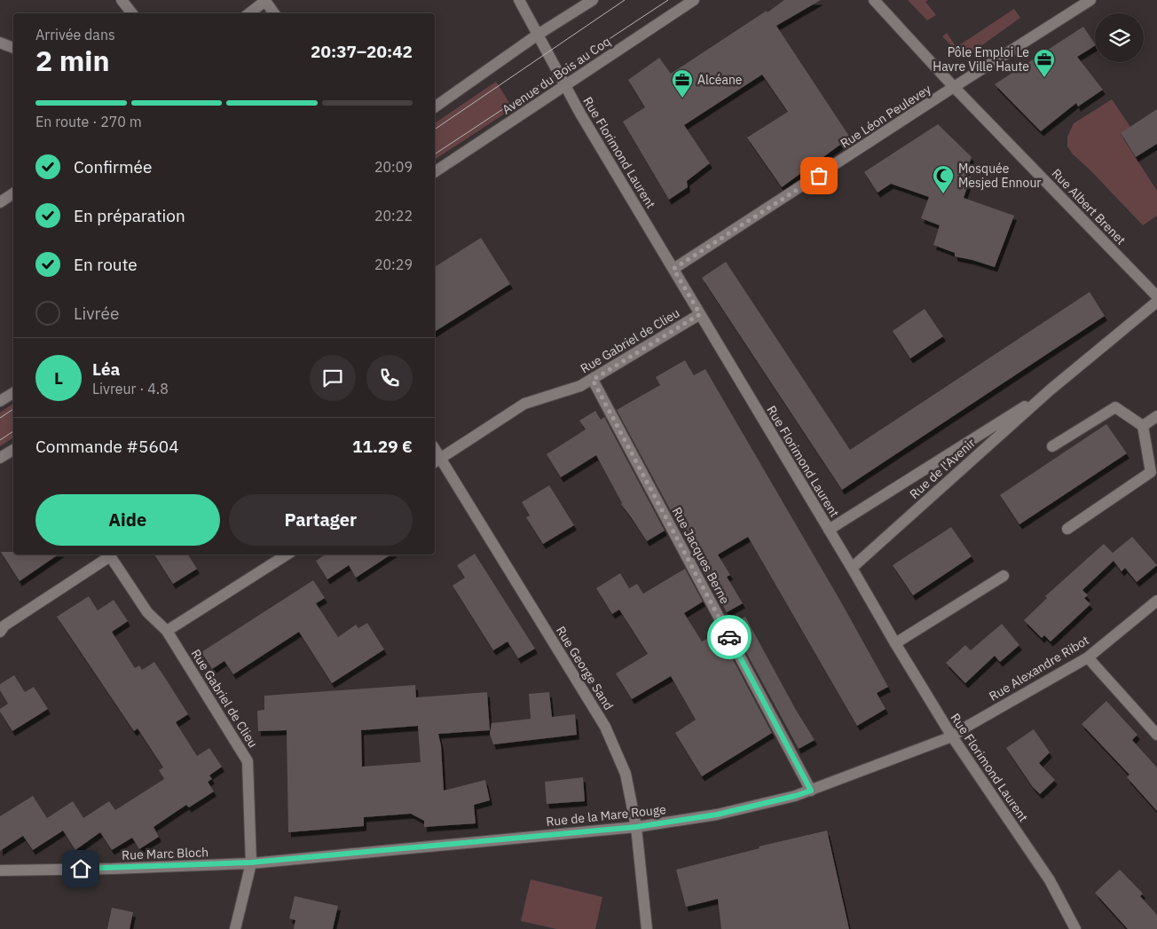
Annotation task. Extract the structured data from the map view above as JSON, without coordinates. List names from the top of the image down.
{
  "streets": {
    "street": [
      "Avenue du Bois au Coq",
      "Rue Léon Peulevey",
      "Rue Florimond Laurent",
      "Rue Albert Brenet",
      "Rue Gabriel de Clieu",
      "Rue de l'Avenir",
      "Rue Jacques Berne",
      "Rue George Sand",
      "Rue Alexandre Ribot",
      "Rue de la Mare Rouge",
      "Rue Marc Bloch"
    ]
  },
  "crossings": [
    ["Avenue du Bois au Coq", "Rue Florimond Laurent"],
    ["Rue Léon Peulevey", "Rue Florimond Laurent"],
    ["Rue Léon Peulevey", "Rue Albert Brenet"],
    ["Rue Florimond Laurent", "Rue Gabriel de Clieu"],
    ["Rue Florimond Laurent", "Rue de l'Avenir"],
    ["Rue Florimond Laurent", "Rue Alexandre Ribot"],
    ["Rue Florimond Laurent", "Rue de la Mare Rouge"],
    ["Rue Gabriel de Clieu", "Rue Jacques Berne"],
    ["Rue Gabriel de Clieu", "Rue George Sand"],
    ["Rue Gabriel de Clieu", "Rue de la Mare Rouge"],
    ["Rue Gabriel de Clieu", "Rue Marc Bloch"],
    ["Rue Jacques Berne", "Rue de la Mare Rouge"],
    ["Rue George Sand", "Rue de la Mare Rouge"],
    ["Rue Alexandre Ribot", "Rue de la Mare Rouge"],
    ["Rue de la Mare Rouge", "Rue Marc Bloch"]
  ],
  "places": {
    "office": ["Pôle Emploi Le Havre Ville Haute", "Alcéane"],
    "mosque": ["Mosquée Mesjed Ennour"]
  },
  "page": {
    "heading": ["2 min", "Arrivée dans", "20:37–20:42"],
    "panel": [
      "Léa",
      "Livreur · 4.8",
      "Commande #5604",
      "11.29 €"
    ],
    "bar": "En route · 270 m",
    "list": [
      ["Confirmée", "20:09"],
      ["En préparation", "20:22"],
      ["En route", "20:29"],
      "Livrée"
    ],
    "round": "L",
    "buttons": ["Aide", "Partager"]
  }
}
